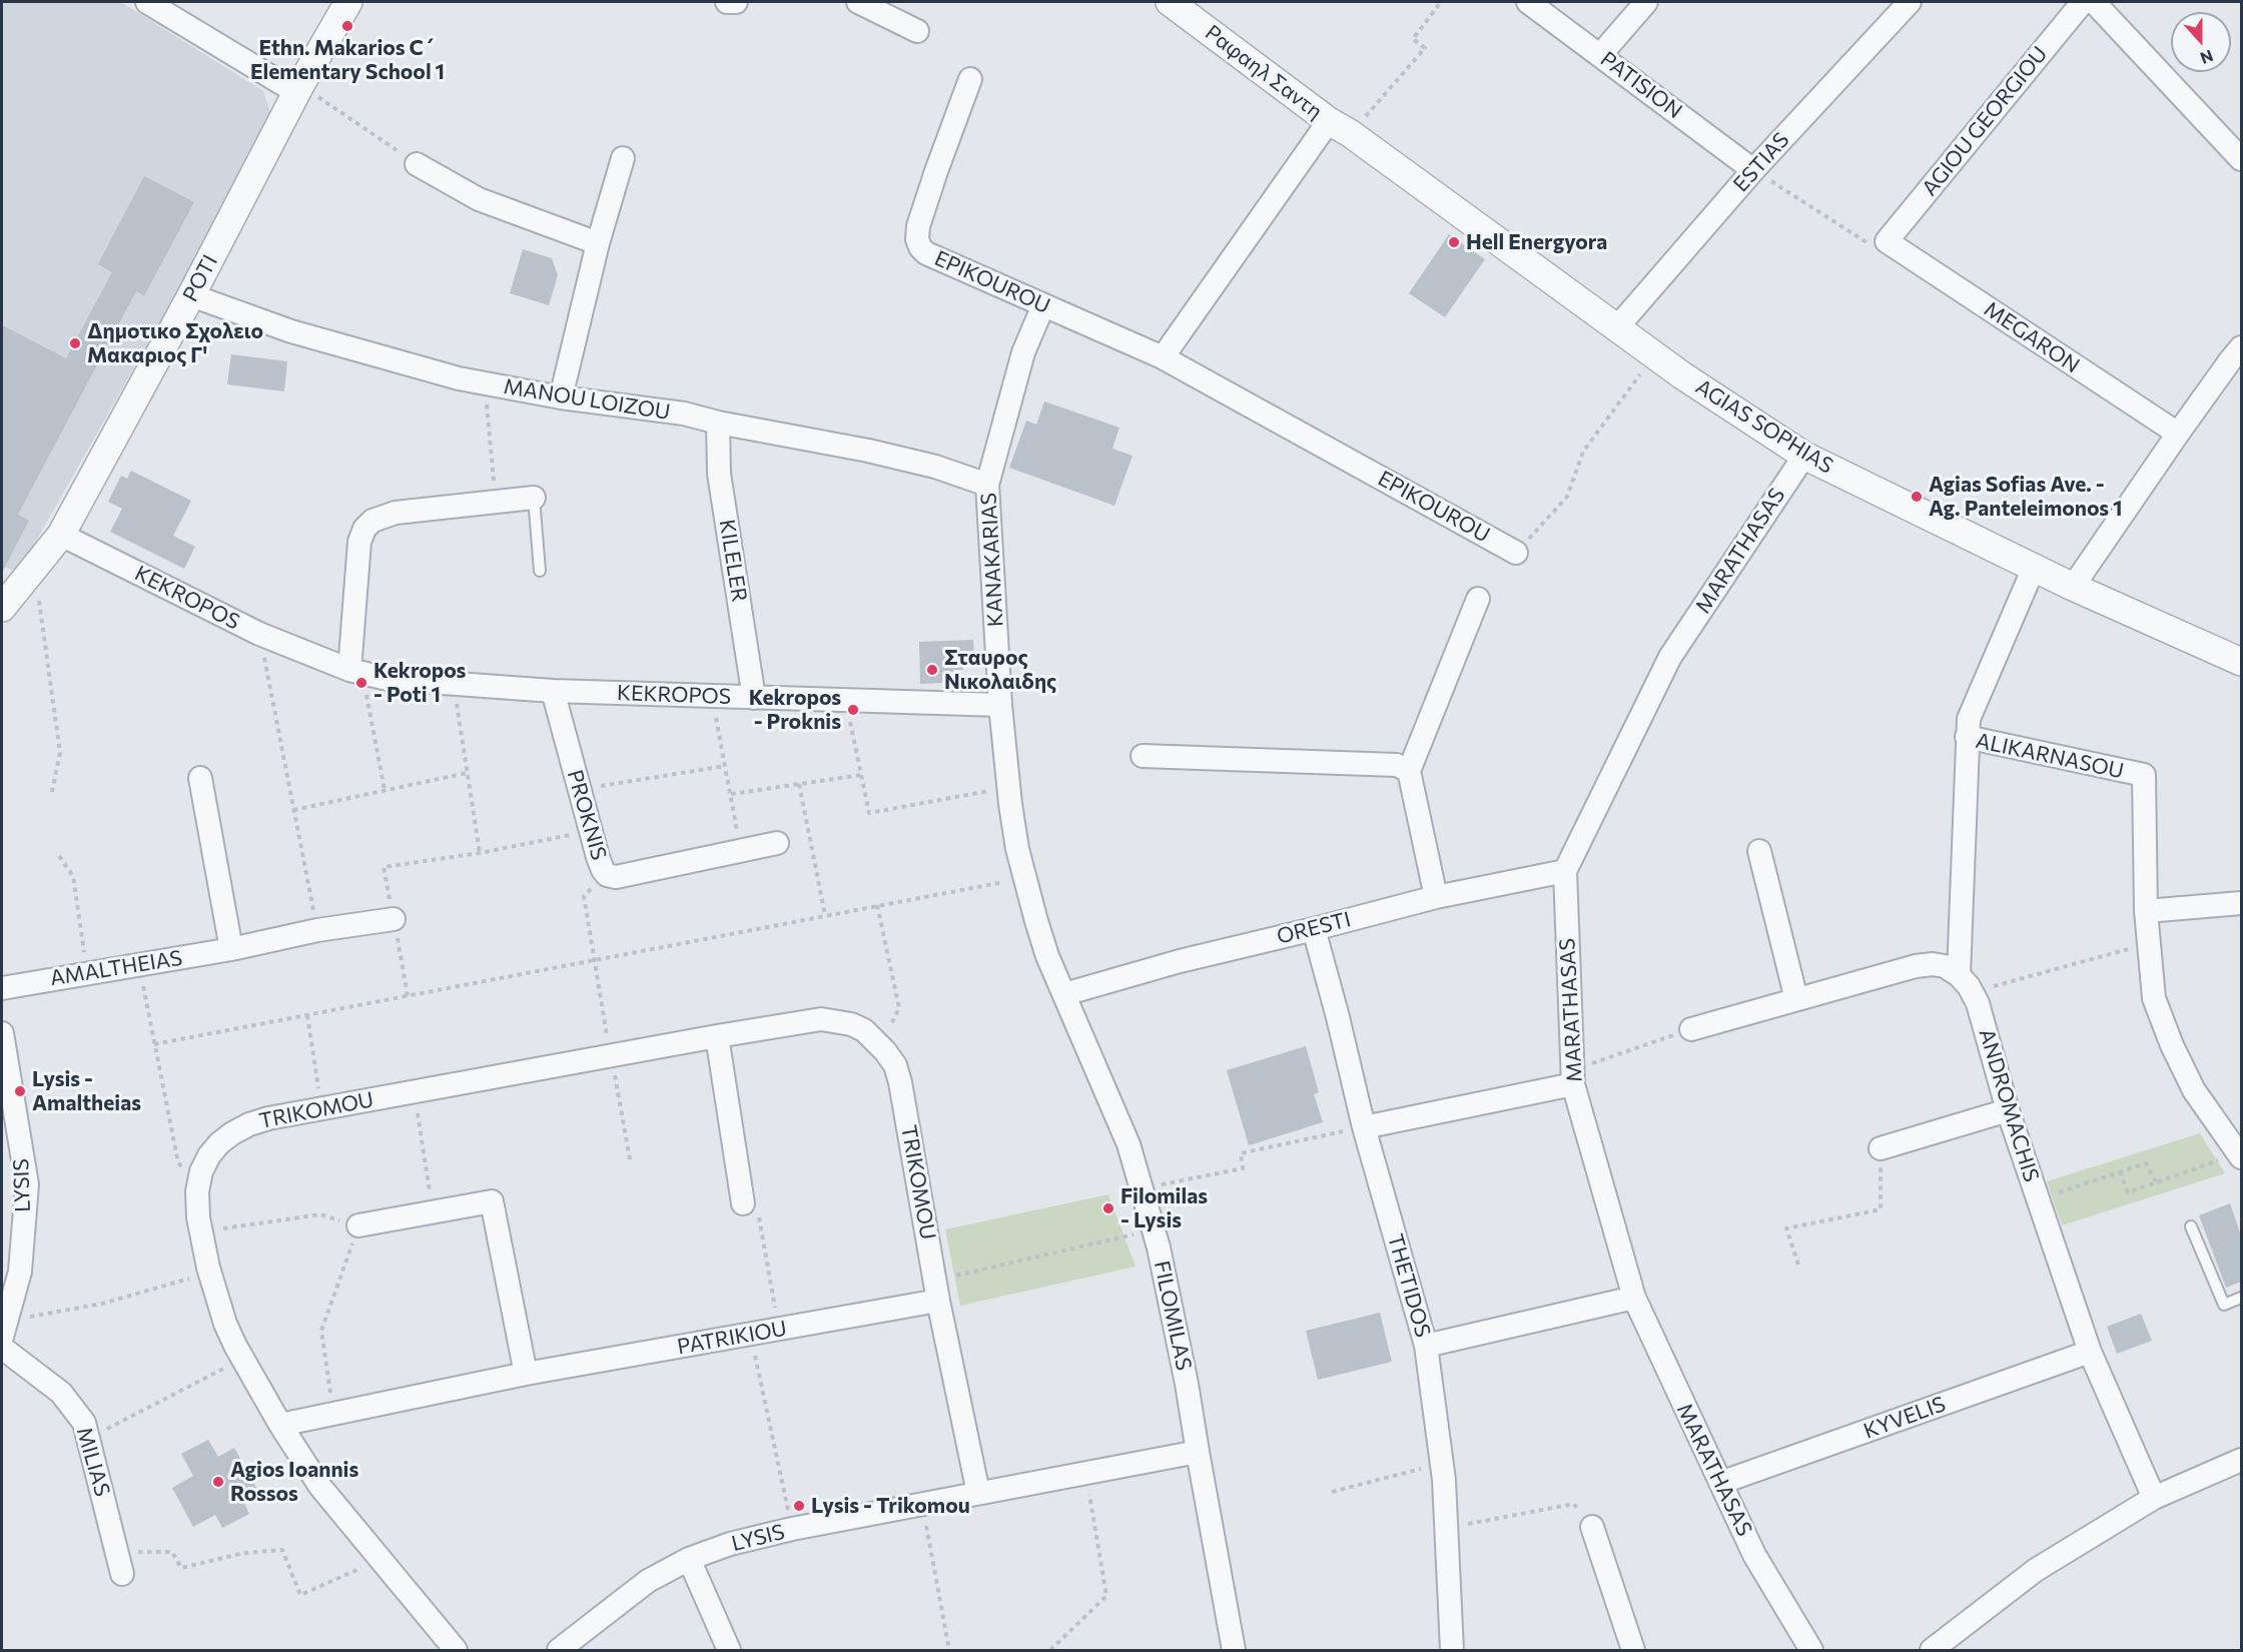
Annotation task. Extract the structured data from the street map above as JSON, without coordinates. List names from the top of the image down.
{
  "streets": {
    "street": [
      "Ραφαηλ Σαντη",
      "PATISION",
      "AGIOU GEORGIOU",
      "ESTIAS",
      "POTI",
      "EPIKOUROU",
      "MEGARON",
      "MANOU LOIZOU",
      "AGIAS SOPHIAS",
      "MARATHASAS",
      "KANAKARIAS",
      "KILELER",
      "KEKROPOS",
      "ALIKARNASOU",
      "PROKNIS",
      "ORESTI",
      "AMALTHEIAS",
      "ANDROMACHIS",
      "TRIKOMOU",
      "LYSIS",
      "THETIDOS",
      "FILOMILAS",
      "PATRIKIOU",
      "KYVELIS",
      "MILIAS"
    ]
  },
  "crossings": [
    ["Ραφαηλ Σαντη", "AGIAS SOPHIAS"],
    ["PATISION", "ESTIAS"],
    ["AGIOU GEORGIOU", "MEGARON"],
    ["ESTIAS", "AGIAS SOPHIAS"],
    ["POTI", "MANOU LOIZOU"],
    ["POTI", "KEKROPOS"],
    ["EPIKOUROU", "KANAKARIAS"],
    ["MANOU LOIZOU", "KANAKARIAS"],
    ["MANOU LOIZOU", "KILELER"],
    ["AGIAS SOPHIAS", "MARATHASAS"],
    ["MARATHASAS", "ORESTI"],
    ["MARATHASAS", "KYVELIS"],
    ["KANAKARIAS", "KEKROPOS"],
    ["KANAKARIAS", "ORESTI"],
    ["KANAKARIAS", "FILOMILAS"],
    ["KILELER", "KEKROPOS"],
    ["KEKROPOS", "PROKNIS"],
    ["ALIKARNASOU", "ANDROMACHIS"],
    ["ORESTI", "THETIDOS"],
    ["ORESTI", "FILOMILAS"],
    ["ANDROMACHIS", "KYVELIS"],
    ["TRIKOMOU", "LYSIS"],
    ["TRIKOMOU", "PATRIKIOU"],
    ["LYSIS", "FILOMILAS"]
  ],
  "places": [
    "Ethn. Makarios C´ Elementary School 1",
    "Hell Energyora",
    "Δημοτικο Σχολειο Μακαριος Γ'",
    "Agias Sofias Ave. - Ag. Panteleimonos 1",
    "Σταυρος Νικολαιδης",
    "Kekropos - Poti 1",
    "Kekropos - Proknis",
    "Lysis - Amaltheias",
    "Filomilas - Lysis",
    "Agios Ioannis Rossos",
    "Lysis - Trikomou"
  ],
  "north": "bottom"
}
